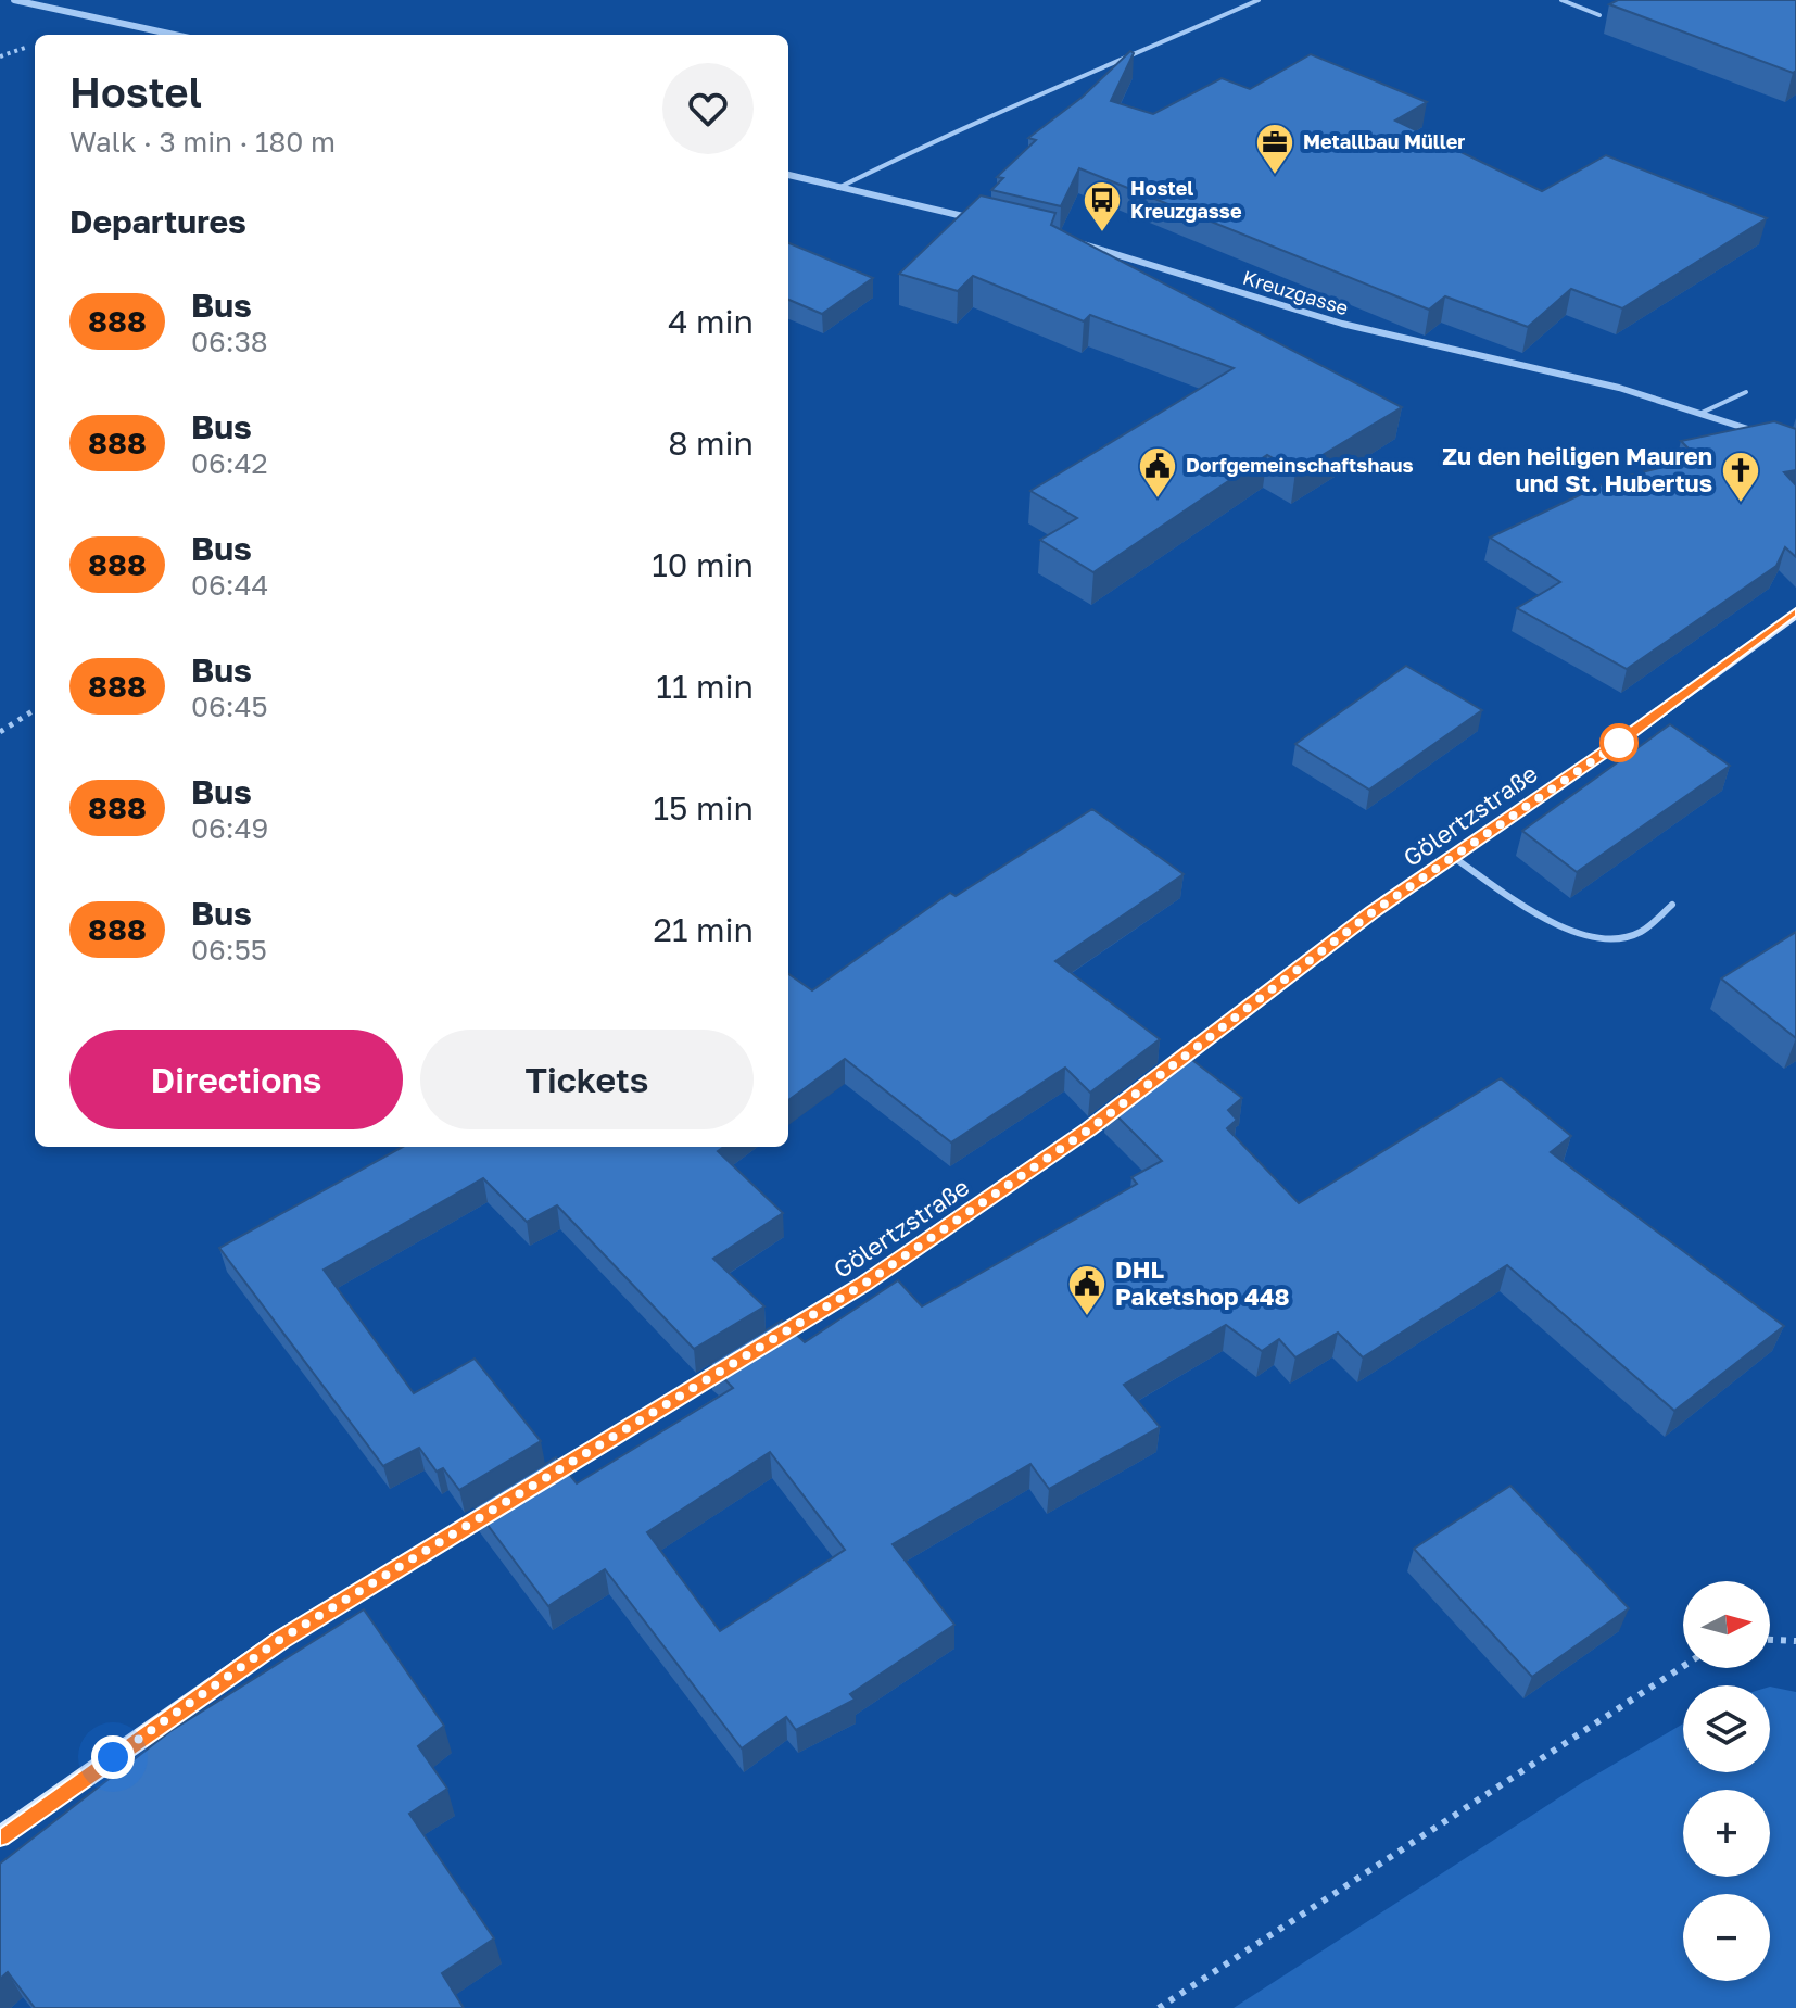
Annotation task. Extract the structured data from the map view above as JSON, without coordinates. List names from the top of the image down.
{
  "streets": {
    "street": ["Kreuzgasse", "Gölertzstraße"]
  },
  "places": {
    "office": ["Metallbau Müller"],
    "bus stop": ["Hostel Kreuzgasse"],
    "public building": ["Dorfgemeinschaftshaus", "DHL Paketshop 448"],
    "church": ["Zu den heiligen Mauren und St. Hubertus"]
  },
  "lines": ["bus line 888"],
  "north": "right",
  "page": {
    "heading": [
      ["Hostel", "Walk · 3 min · 180 m"],
      "Departures"
    ],
    "list": [
      {
        "mark": "888",
        "name": "Bus",
        "note": "06:38",
        "value": "4 min"
      },
      {
        "mark": "888",
        "name": "Bus",
        "note": "06:42",
        "value": "8 min"
      },
      {
        "mark": "888",
        "name": "Bus",
        "note": "06:44",
        "value": "10 min"
      },
      {
        "mark": "888",
        "name": "Bus",
        "note": "06:45",
        "value": "11 min"
      },
      {
        "mark": "888",
        "name": "Bus",
        "note": "06:49",
        "value": "15 min"
      },
      {
        "mark": "888",
        "name": "Bus",
        "note": "06:55",
        "value": "21 min"
      }
    ],
    "buttons": ["Directions", "Tickets"],
    "map_buttons": ["+", "−"]
  }
}
